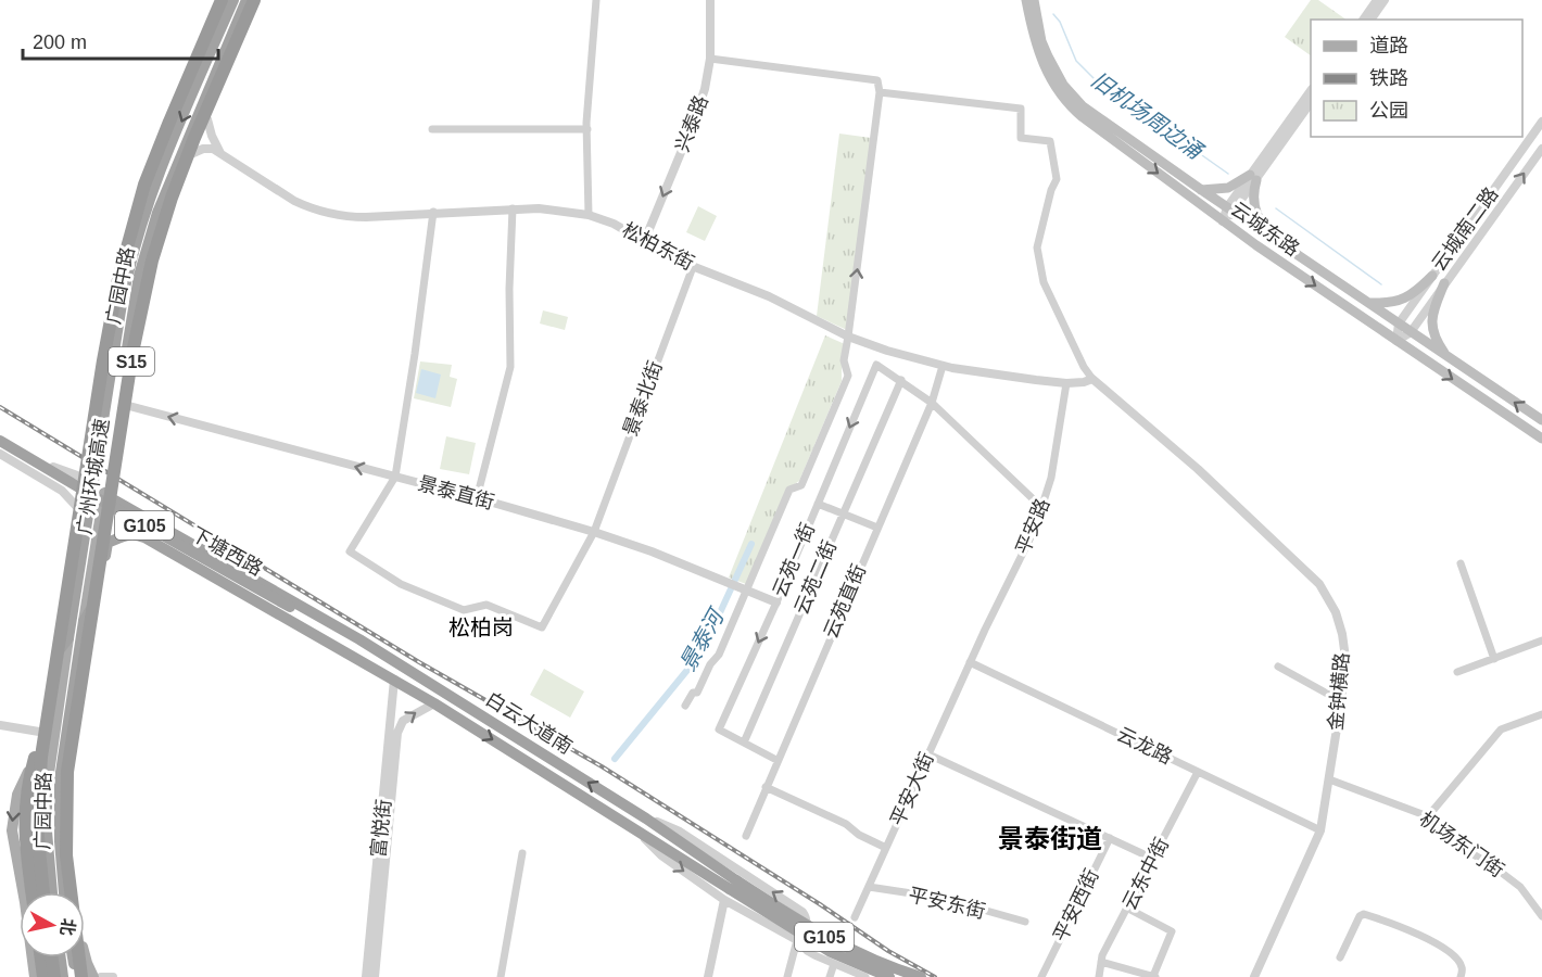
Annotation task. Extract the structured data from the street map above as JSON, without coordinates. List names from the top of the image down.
{
  "streets": {
    "highway": [
      "广园中路",
      "S15",
      "广州环城高速",
      "G105",
      "下塘西路",
      "白云大道南"
    ],
    "main road": ["云城东路"],
    "street": [
      "兴泰路",
      "云城南二路",
      "松柏东街",
      "景泰北街",
      "景泰直街",
      "平安路",
      "云苑一街",
      "云苑二街",
      "云苑直街",
      "金钟横路",
      "云龙路",
      "平安大街",
      "富悦街",
      "机场东门街",
      "云东中街",
      "平安东街",
      "平安西街"
    ]
  },
  "crossings": [
    ["兴泰路", "松柏东街"],
    ["云城东路", "云城南二路"],
    ["松柏东街", "景泰北街"],
    ["松柏东街", "平安路"],
    ["松柏东街", "云苑直街"],
    ["松柏东街", "金钟横路"],
    ["广园中路", "广州环城高速"],
    ["景泰北街", "景泰直街"],
    ["景泰直街", "云苑一街"],
    ["平安路", "云龙路"],
    ["平安路", "平安大街"],
    ["下塘西路", "白云大道南"],
    ["下塘西路", "富悦街"],
    ["云苑一街", "云苑二街"],
    ["金钟横路", "云龙路"],
    ["金钟横路", "机场东门街"],
    ["白云大道南", "富悦街"],
    ["云龙路", "平安大街"],
    ["云龙路", "云东中街"],
    ["平安大街", "平安东街"]
  ],
  "one_way": ["兴泰路", "景泰直街"],
  "districts": ["松柏岗", "景泰街道"],
  "water": ["旧机场周边涌", "景泰河"],
  "legend": ["道路", "铁路", "公园"],
  "scale_bar": "200 m",
  "north": "right"
}
